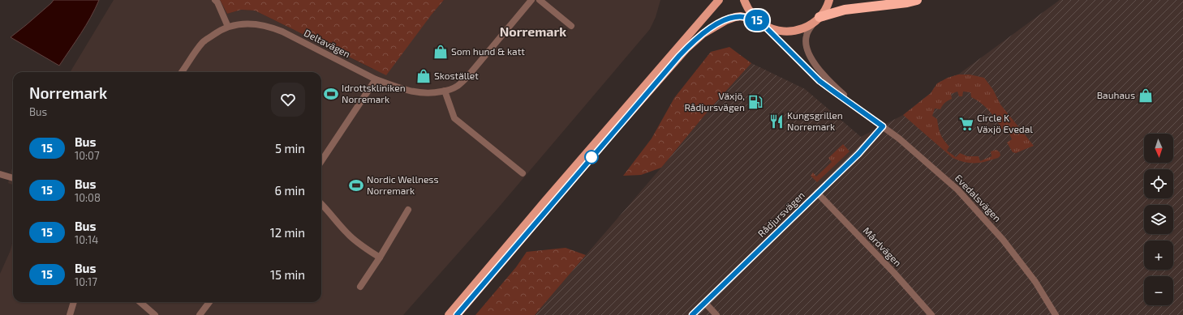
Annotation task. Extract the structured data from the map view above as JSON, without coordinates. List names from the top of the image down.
{
  "streets": {
    "street": [
      "Deltavägen",
      "Evedalsvägen",
      "Rådjursvägen",
      "Mårdvägen"
    ]
  },
  "crossings": [
    ["Evedalsvägen", "Rådjursvägen"],
    ["Rådjursvägen", "Mårdvägen"]
  ],
  "districts": ["Norremark"],
  "places": {
    "shop": ["Som hund & katt", "Skostället", "Bauhaus"],
    "sports": ["Idrottskliniken Norremark", "Nordic Wellness Norremark"],
    "fuel station": ["Växjö, Rådjursvägen"],
    "restaurant": ["Kungsgrillen Norremark"],
    "supermarket": ["Circle K Växjö Evedal"]
  },
  "lines": ["bus line 15"],
  "north": "bottom",
  "page": {
    "on_map": "15",
    "heading": ["Norremark", "Bus"],
    "list": [
      {
        "mark": "15",
        "name": "Bus",
        "note": "10:07",
        "value": "5 min"
      },
      {
        "mark": "15",
        "name": "Bus",
        "note": "10:08",
        "value": "6 min"
      },
      {
        "mark": "15",
        "name": "Bus",
        "note": "10:14",
        "value": "12 min"
      },
      {
        "mark": "15",
        "name": "Bus",
        "note": "10:17",
        "value": "15 min"
      }
    ],
    "map_buttons": ["+", "−"]
  }
}
